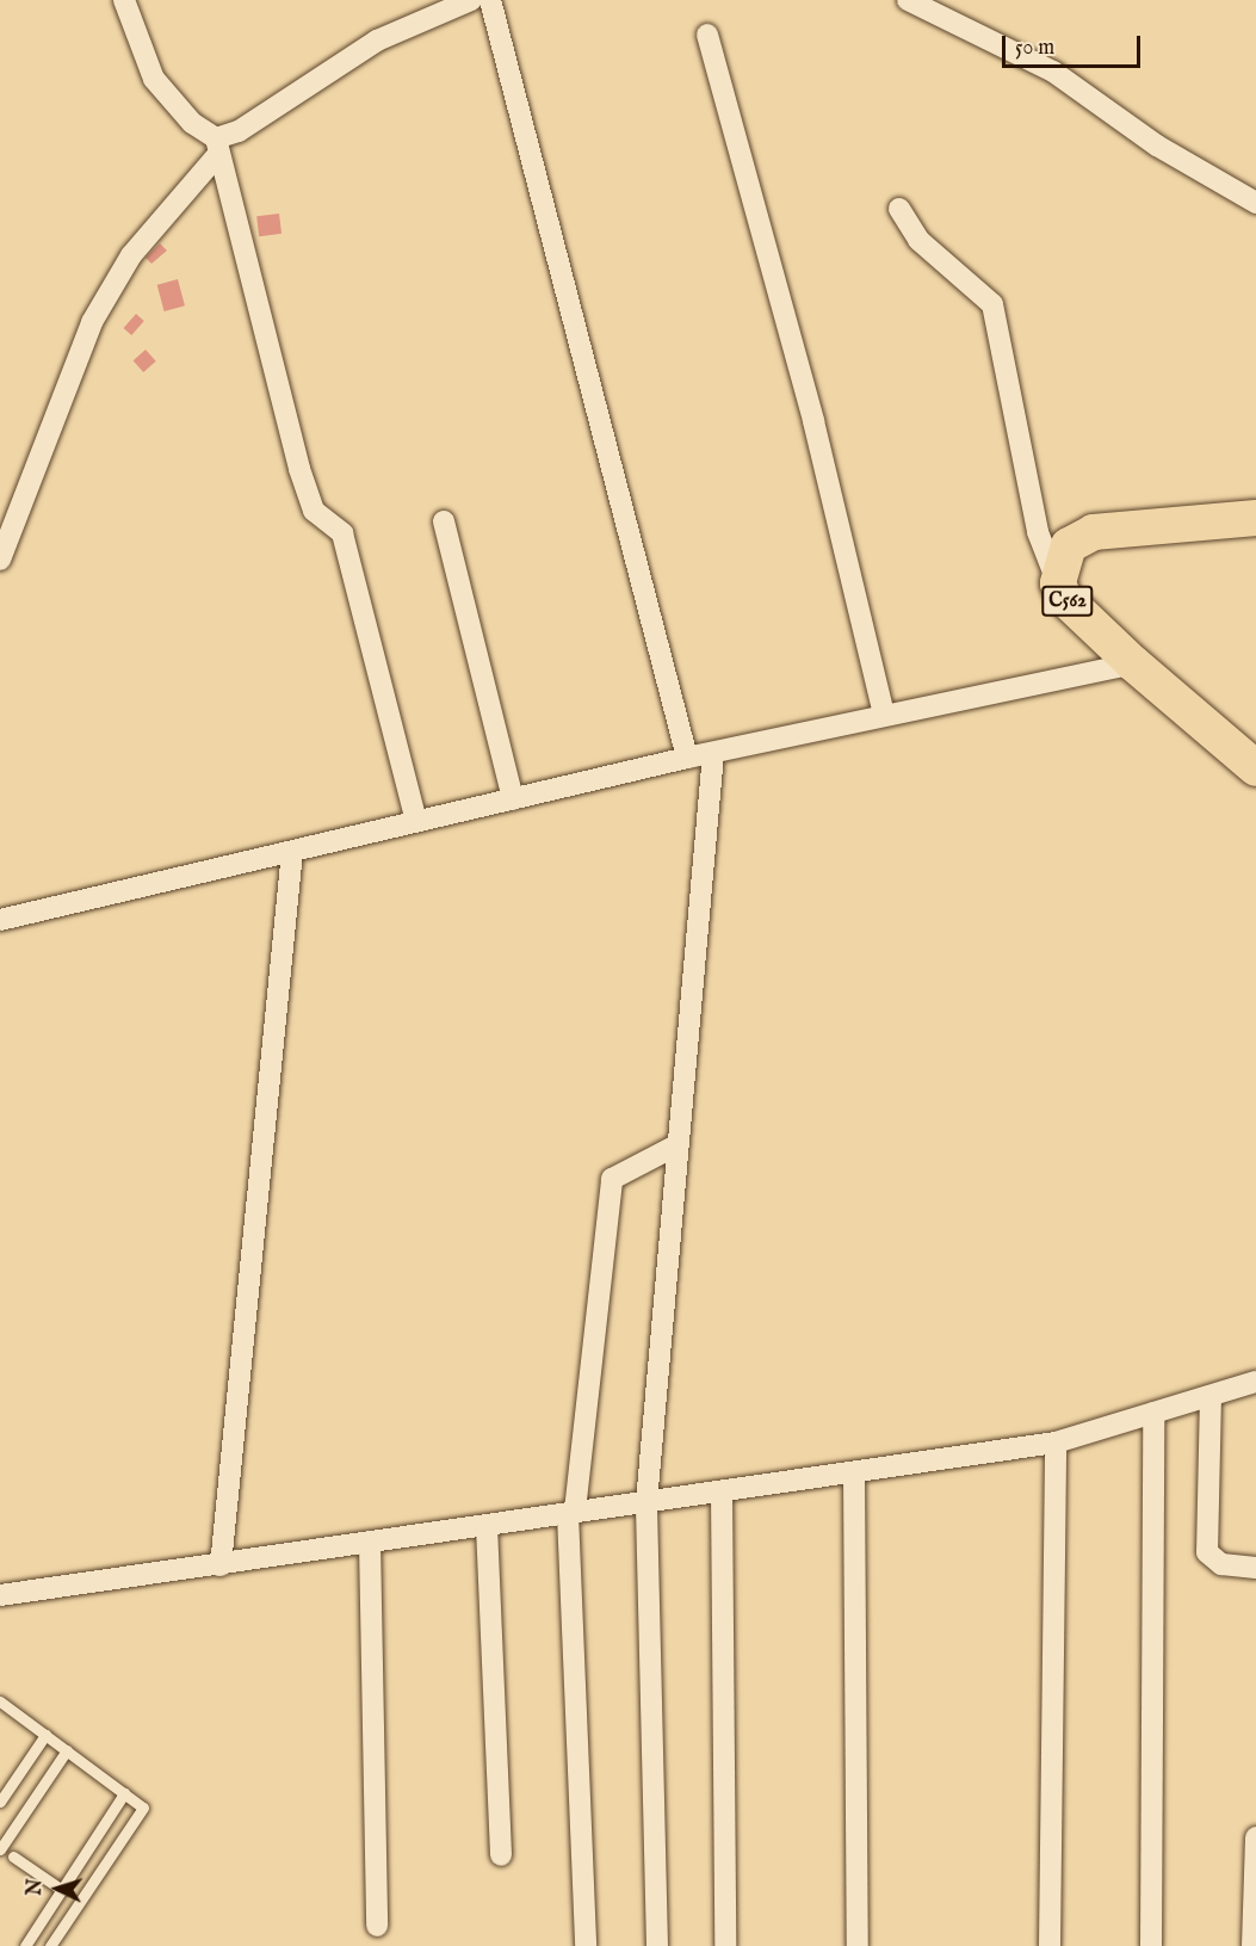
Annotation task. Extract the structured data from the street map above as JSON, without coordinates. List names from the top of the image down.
{
  "streets": {
    "main road": ["C562"]
  },
  "scale_bar": "50 m",
  "north": "left"
}
